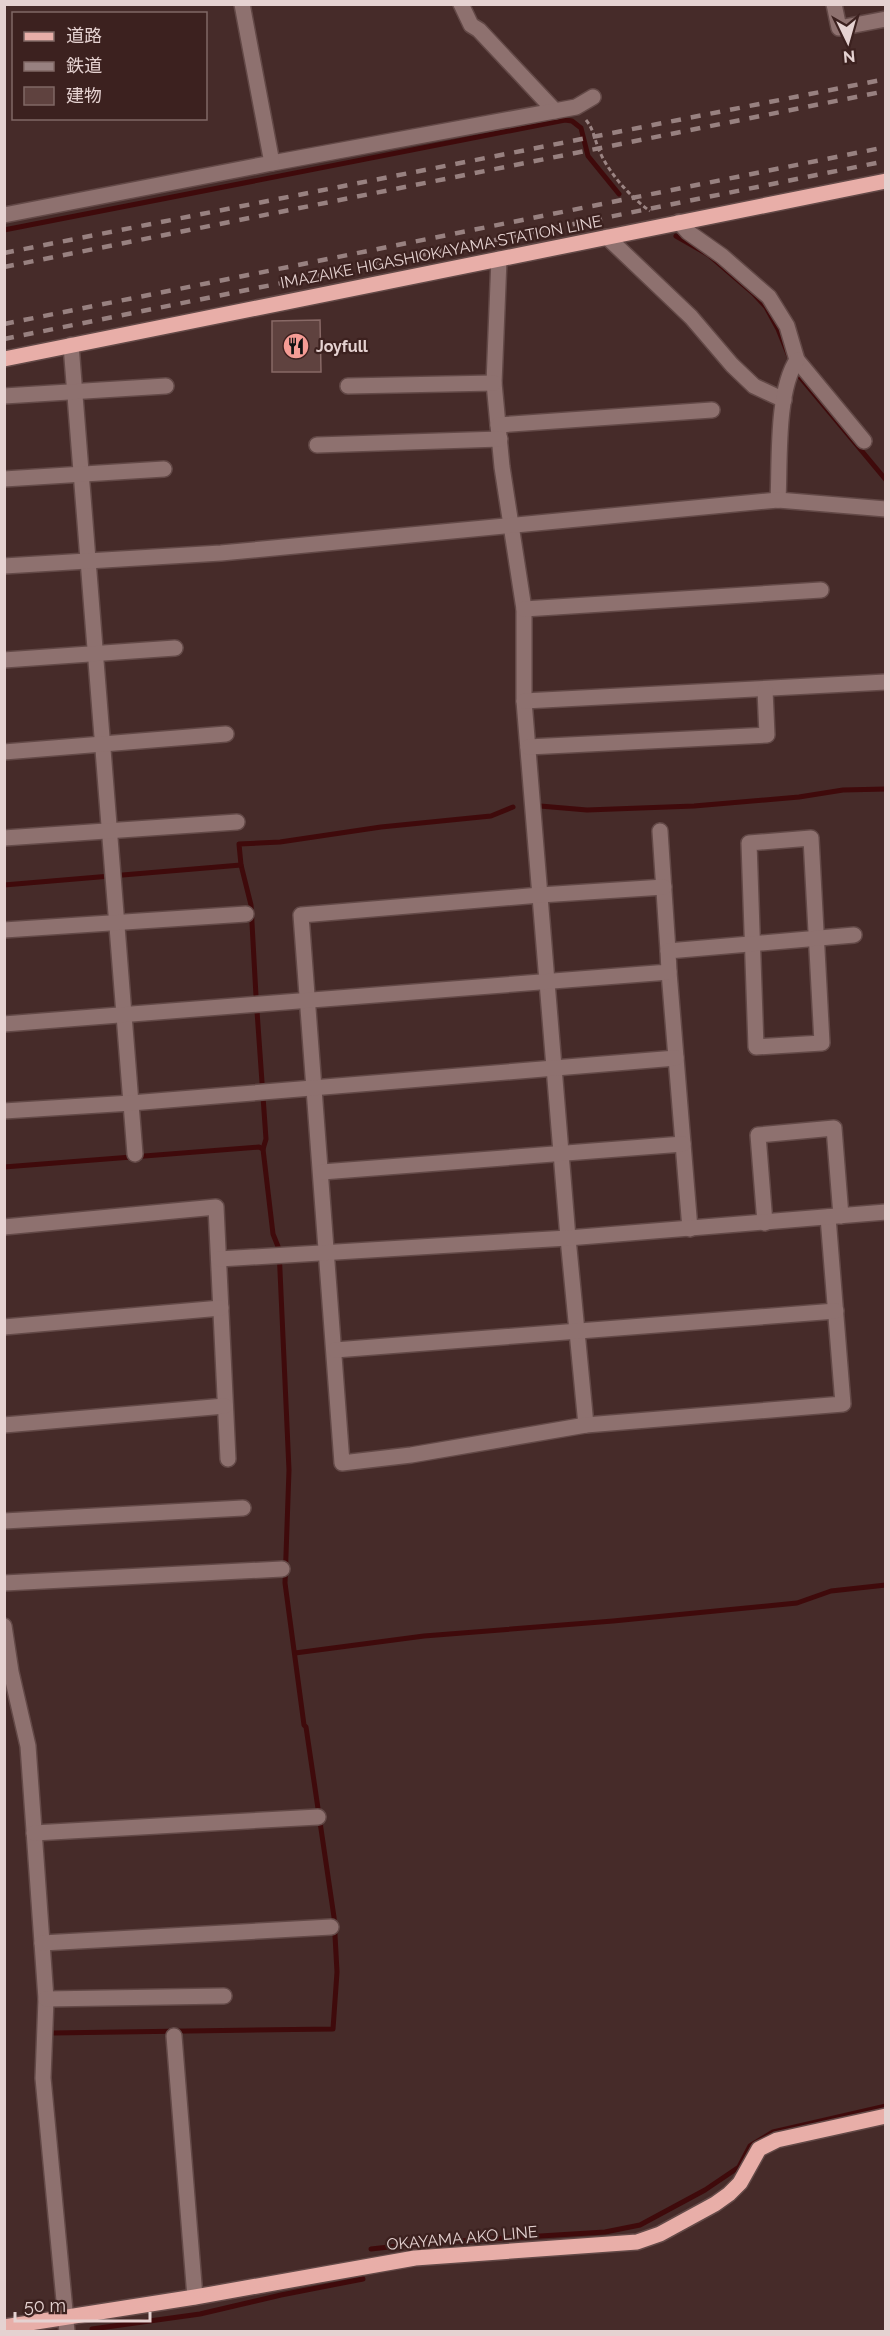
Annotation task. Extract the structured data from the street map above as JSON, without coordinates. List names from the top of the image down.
{
  "streets": {
    "main road": ["IMAZAIKE HIGASHIOKAYAMA STATION LINE", "OKAYAMA AKO LINE"]
  },
  "places": {
    "restaurant": ["Joyfull"]
  },
  "legend": ["道路", "鉄道", "建物"],
  "scale_bar": "50 m",
  "north": "bottom"
}
